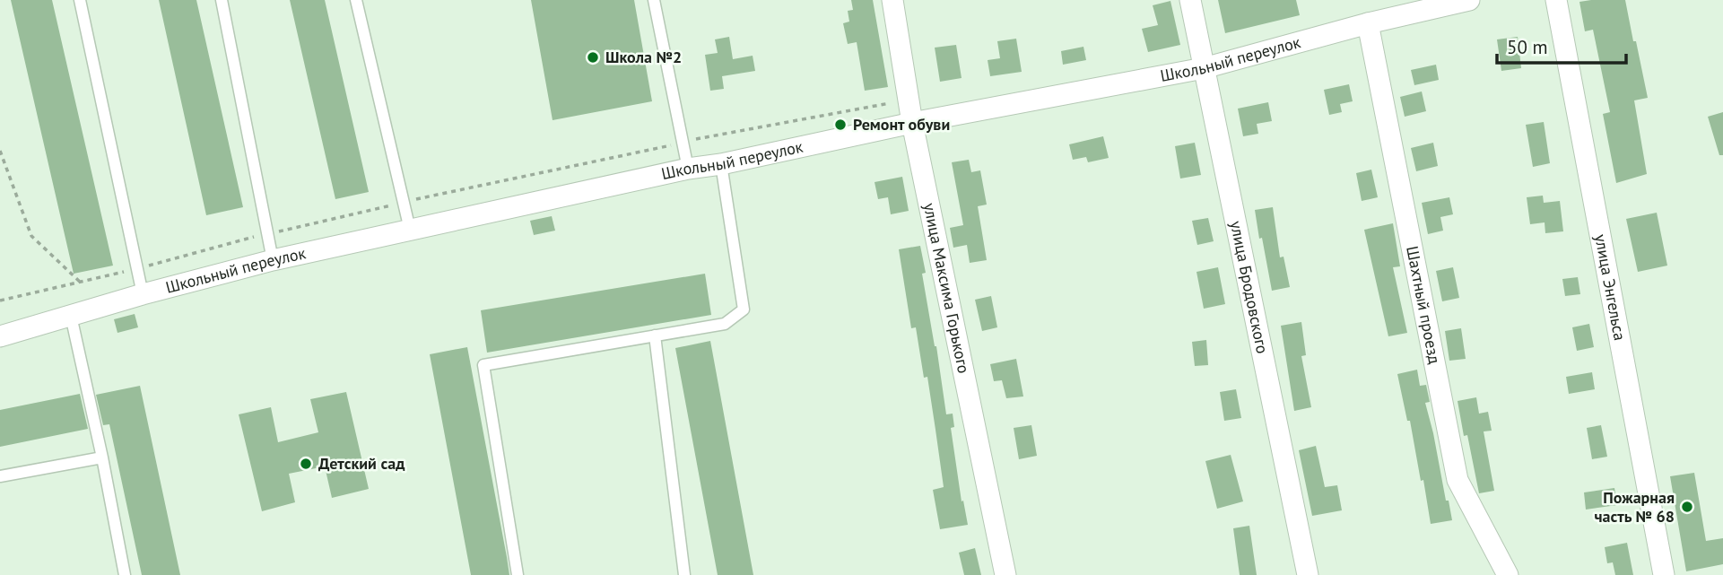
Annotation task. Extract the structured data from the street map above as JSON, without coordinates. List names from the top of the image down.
{
  "streets": {
    "street": [
      "Школьный переулок",
      "улица Энгельса",
      "улица Максима Горького",
      "улица Бродовского",
      "Шахтный проезд"
    ]
  },
  "crossings": [
    ["Школьный переулок", "улица Максима Горького"],
    ["Школьный переулок", "улица Бродовского"],
    ["Школьный переулок", "Шахтный проезд"]
  ],
  "places": [
    "Школа №2",
    "Ремонт обуви",
    "Детский сад",
    "Пожарная часть № 68"
  ],
  "scale_bar": "50 m"
}
